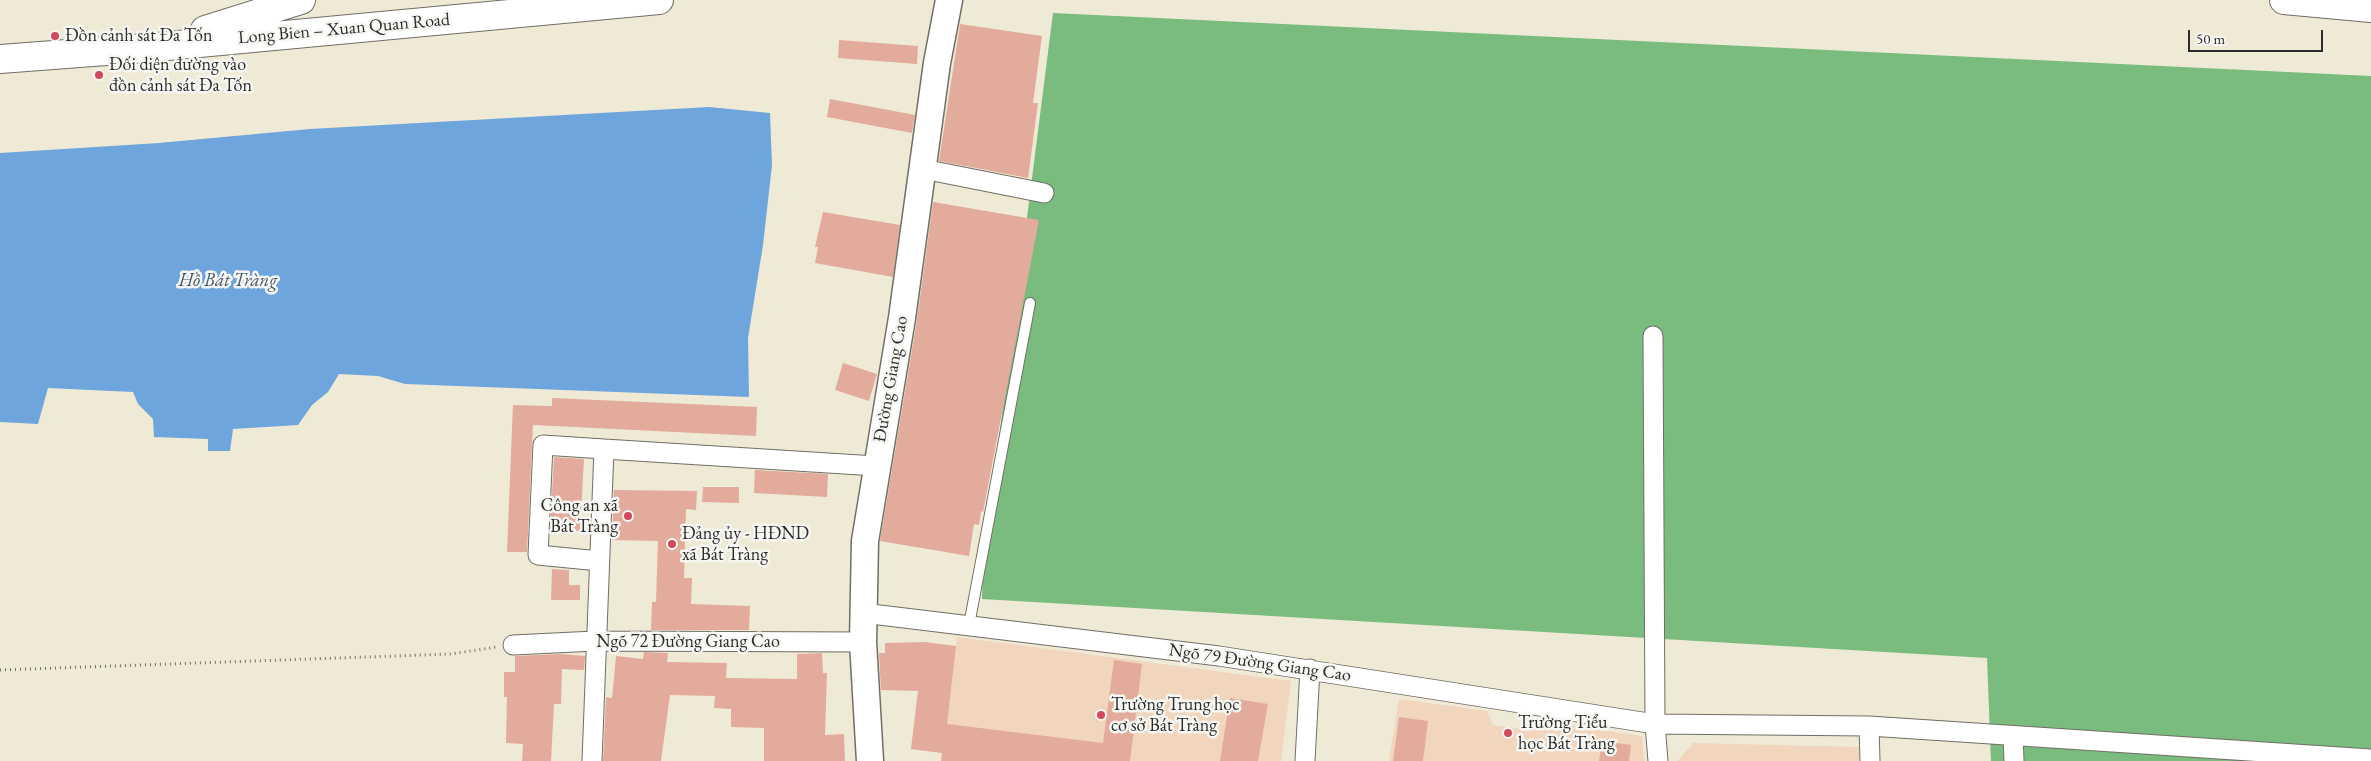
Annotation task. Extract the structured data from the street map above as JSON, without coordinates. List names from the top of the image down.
{
  "streets": {
    "main road": ["Long Bien – Xuan Quan Road"],
    "street": ["Đường Giang Cao", "Ngõ 72 Đường Giang Cao", "Ngõ 79 Đường Giang Cao"]
  },
  "crossings": [
    ["Đường Giang Cao", "Ngõ 72 Đường Giang Cao"],
    ["Đường Giang Cao", "Ngõ 79 Đường Giang Cao"]
  ],
  "water": ["Hồ Bát Tràng"],
  "places": [
    "Đồn cảnh sát Đa Tốn",
    "Đối diện đường vào đồn cảnh sát Đa Tốn",
    "Công an xã Bát Tràng",
    "Đảng ủy - HĐND xã Bát Tràng",
    "Trường Trung học cơ sở Bát Tràng",
    "Trường Tiểu học Bát Tràng"
  ],
  "scale_bar": "50 m"
}
